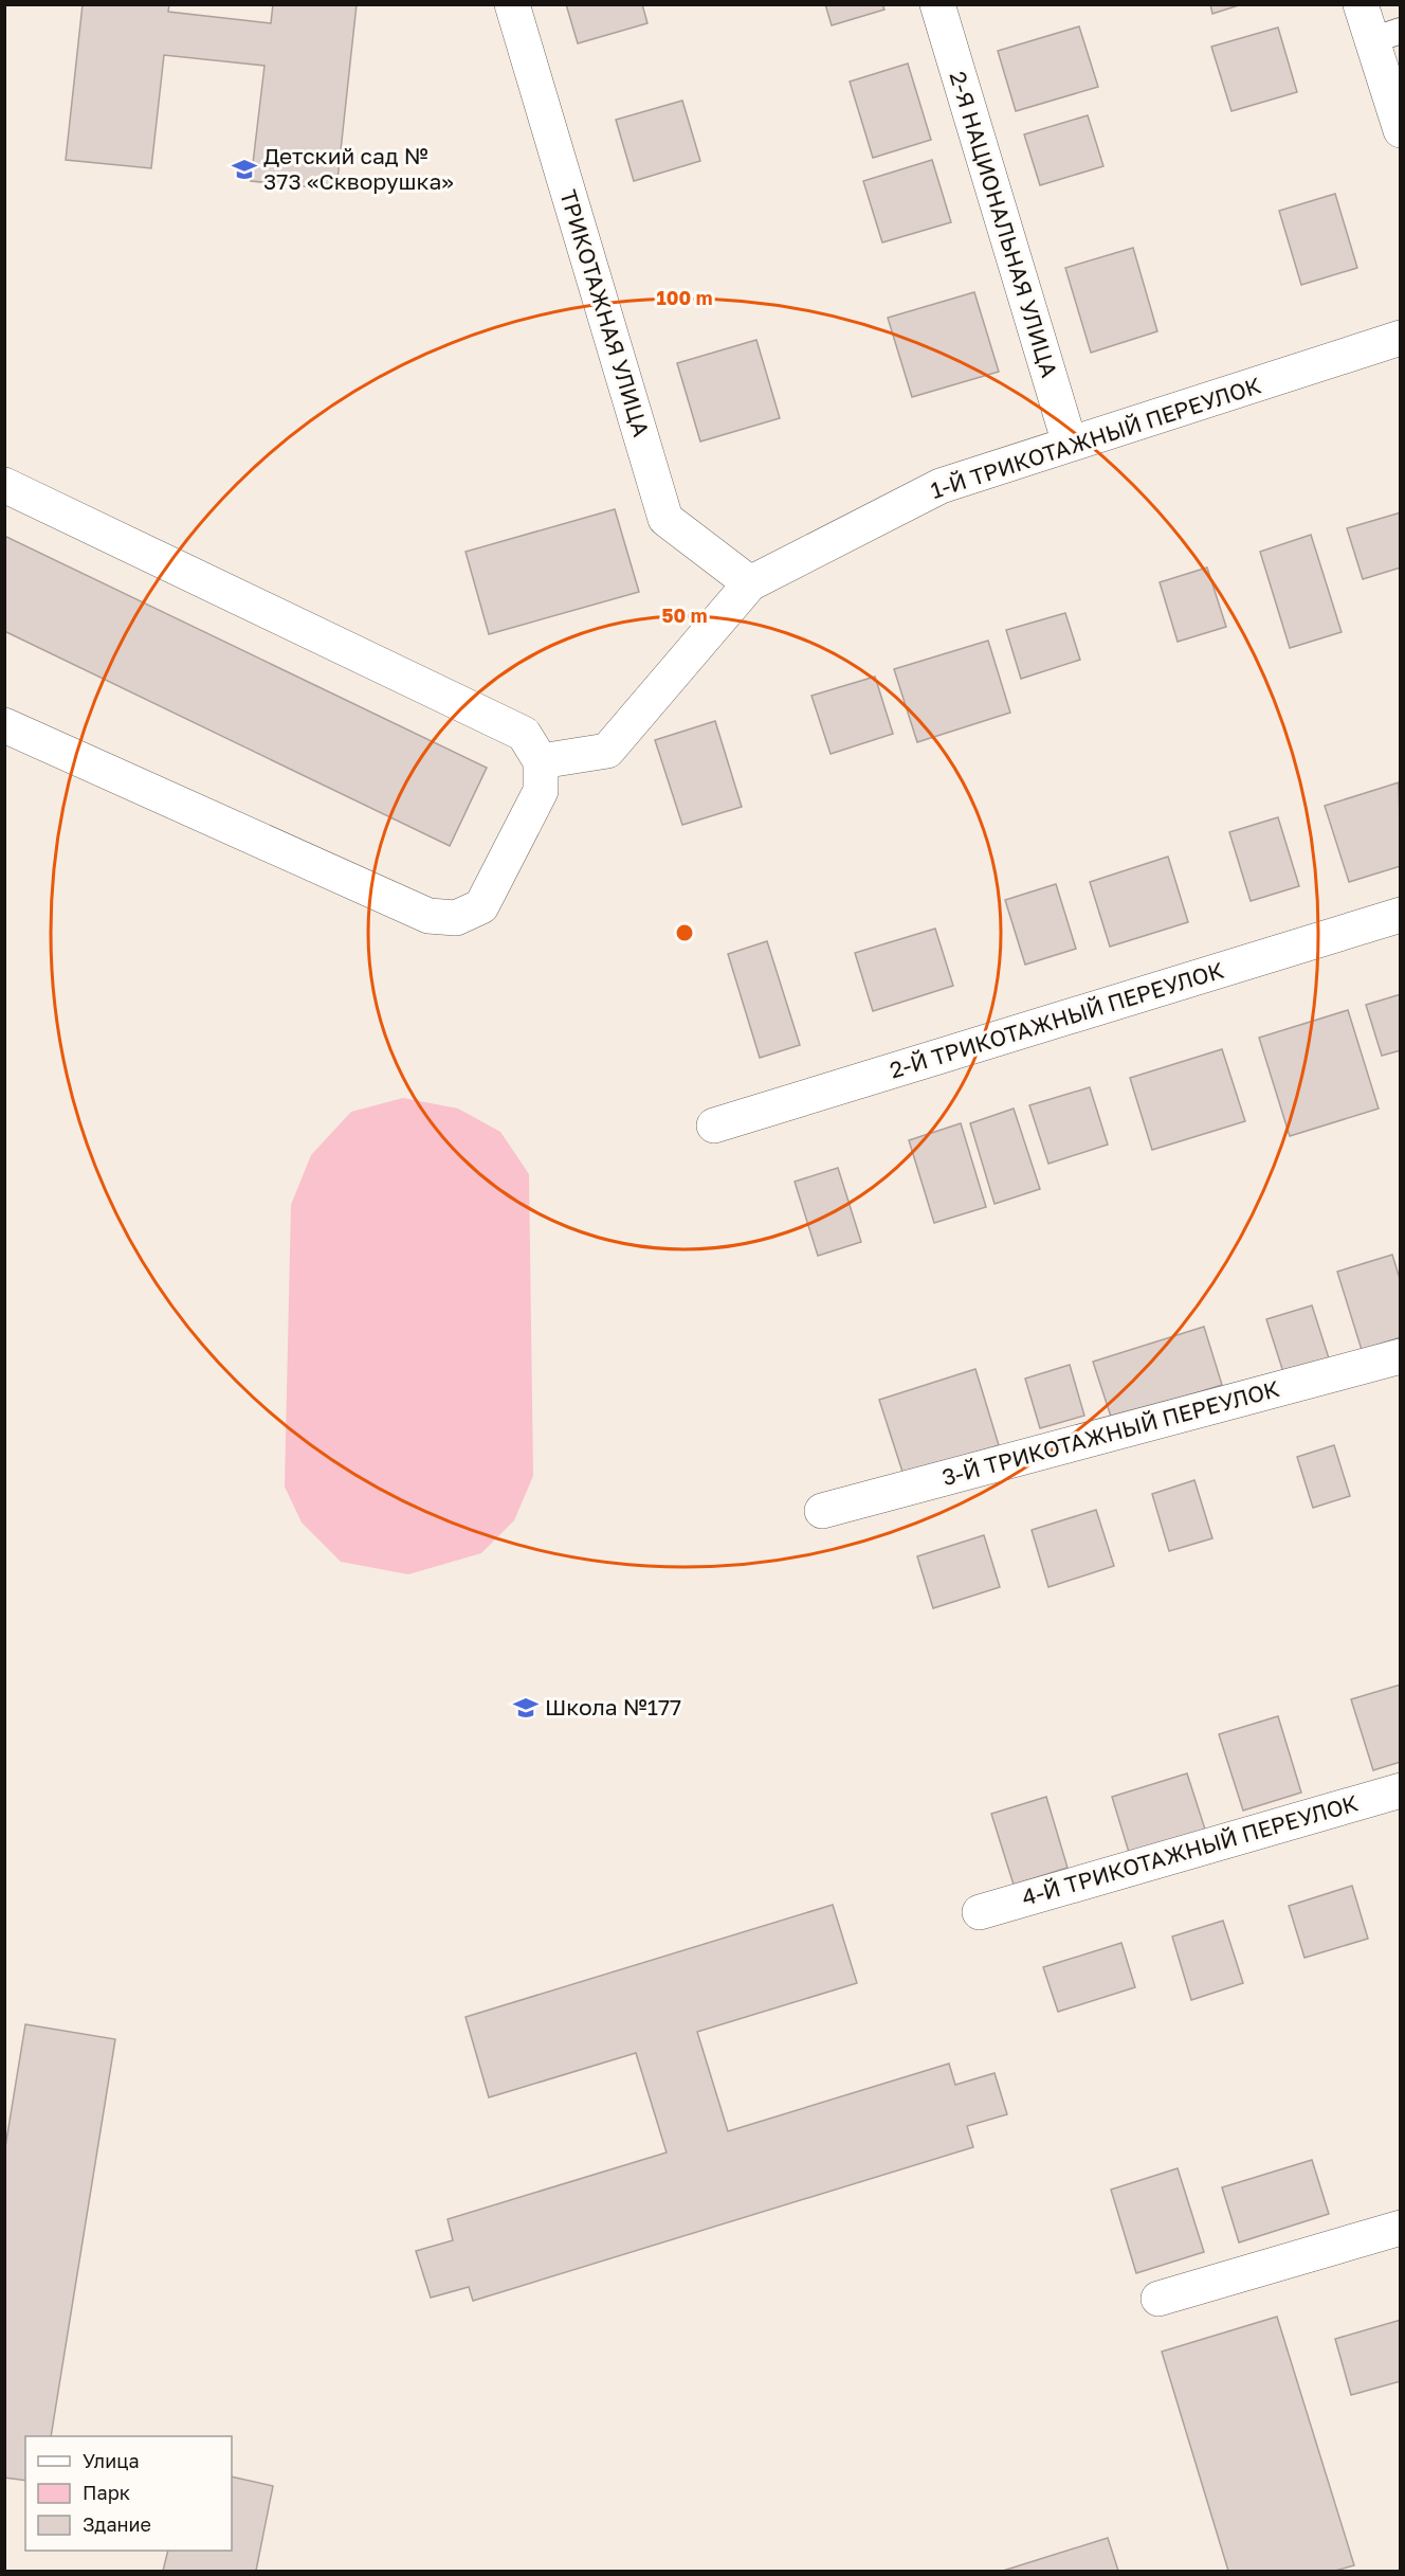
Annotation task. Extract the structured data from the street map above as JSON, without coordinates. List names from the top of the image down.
{
  "streets": {
    "street": [
      "2-Я НАЦИОНАЛЬНАЯ УЛИЦА",
      "ТРИКОТАЖНАЯ УЛИЦА",
      "1-Й ТРИКОТАЖНЫЙ ПЕРЕУЛОК",
      "2-Й ТРИКОТАЖНЫЙ ПЕРЕУЛОК",
      "3-Й ТРИКОТАЖНЫЙ ПЕРЕУЛОК",
      "4-Й ТРИКОТАЖНЫЙ ПЕРЕУЛОК"
    ]
  },
  "crossings": [
    ["2-Я НАЦИОНАЛЬНАЯ УЛИЦА", "1-Й ТРИКОТАЖНЫЙ ПЕРЕУЛОК"],
    ["ТРИКОТАЖНАЯ УЛИЦА", "1-Й ТРИКОТАЖНЫЙ ПЕРЕУЛОК"]
  ],
  "places": {
    "school or university": ["Детский сад № 373 «Скворушка»", "Школа №177"]
  },
  "legend": ["Улица", "Парк", "Здание"],
  "rings": ["100 m", "50 m"]
}
